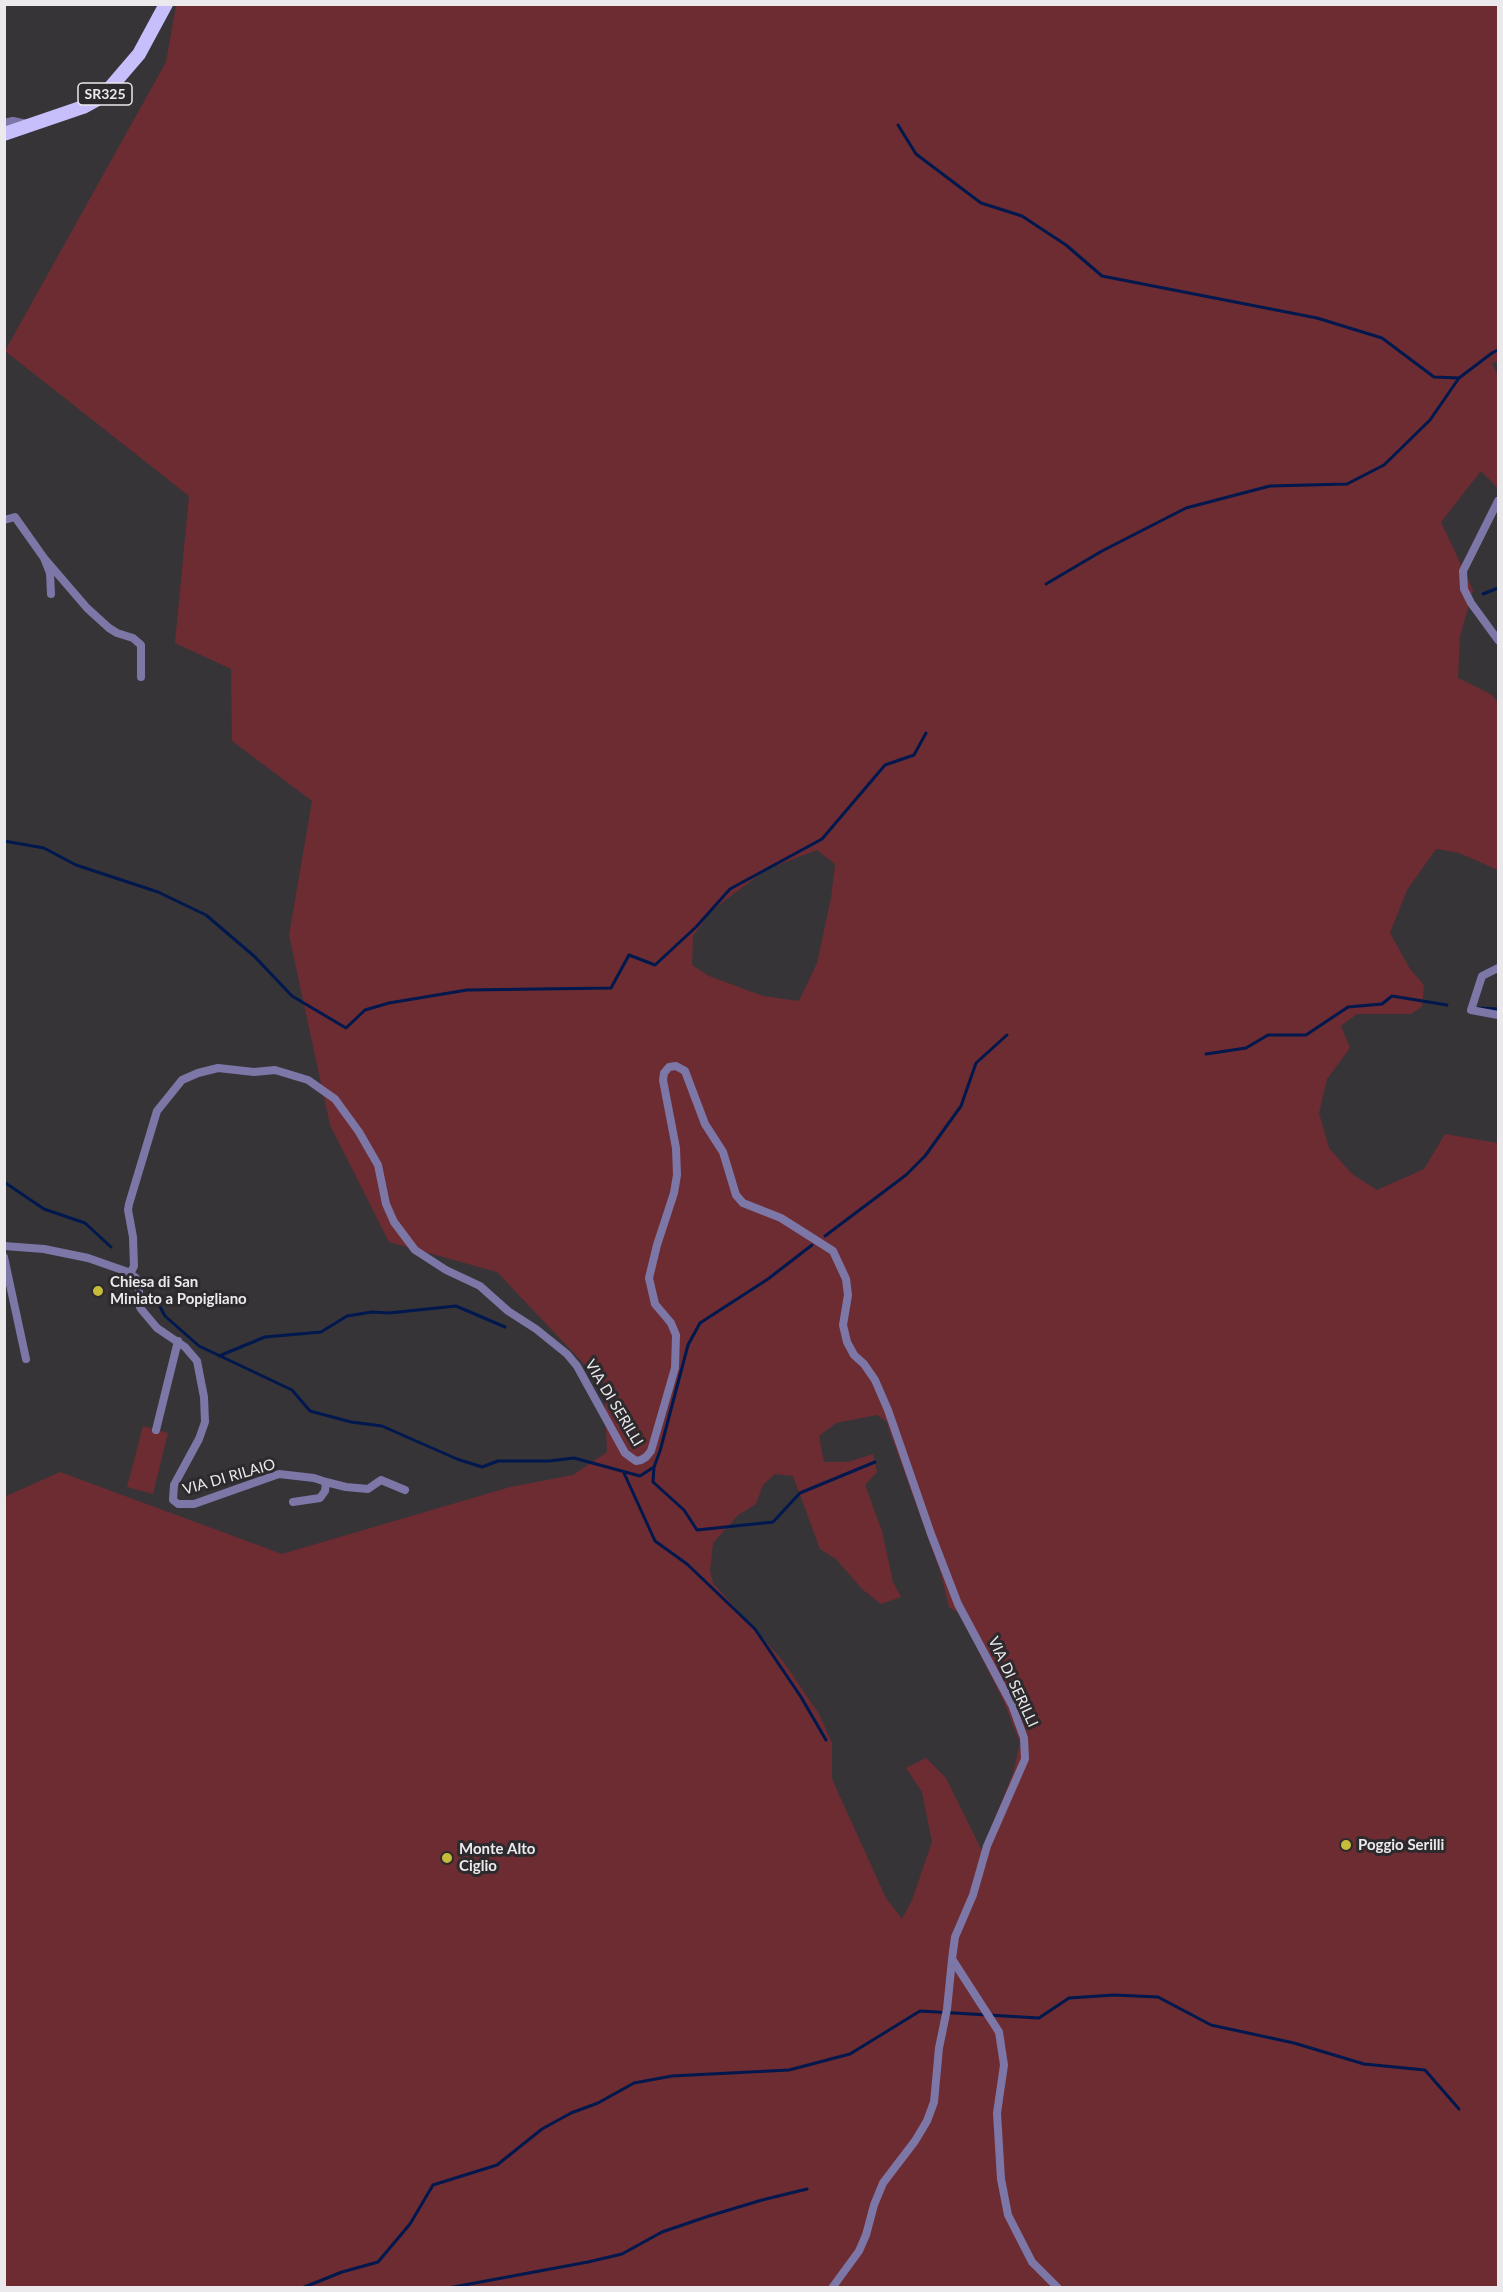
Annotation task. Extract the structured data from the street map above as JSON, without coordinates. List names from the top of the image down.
{
  "streets": {
    "main road": ["SR325"],
    "street": ["VIA DI SERILLI", "VIA DI RILAIO"]
  },
  "crossings": [
    ["VIA DI SERILLI", "VIA DI RILAIO"]
  ],
  "places": ["Chiesa di San Miniato a Popigliano", "Poggio Serilli", "Monte Alto Ciglio"]
}
